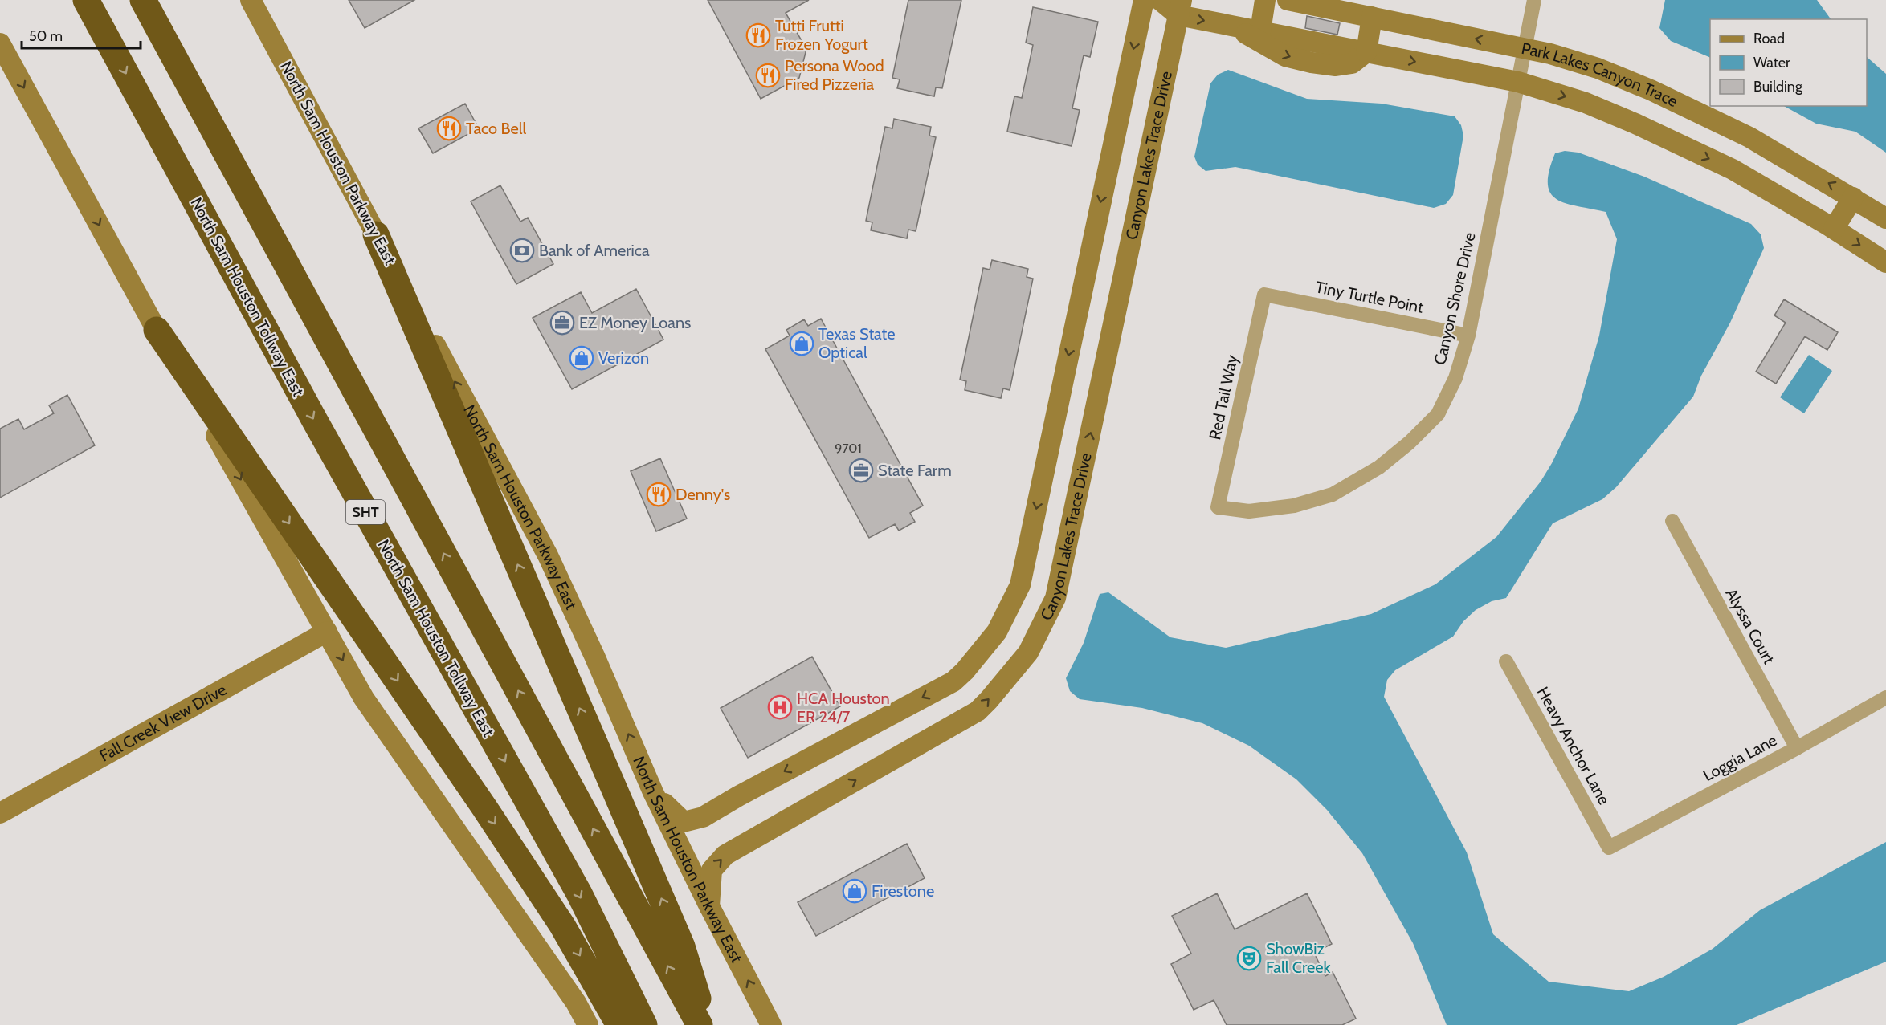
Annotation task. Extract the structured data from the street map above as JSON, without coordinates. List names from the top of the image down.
{
  "streets": {
    "highway": ["North Sam Houston Tollway East", "SHT"],
    "street": [
      "Park Lakes Canyon Trace",
      "Canyon Lakes Trace Drive",
      "North Sam Houston Parkway East",
      "Tiny Turtle Point",
      "Canyon Shore Drive",
      "Red Tail Way",
      "Alyssa Court",
      "Fall Creek View Drive",
      "Heavy Anchor Lane",
      "Loggia Lane"
    ]
  },
  "crossings": [
    ["Park Lakes Canyon Trace", "Canyon Lakes Trace Drive"],
    ["Park Lakes Canyon Trace", "Canyon Shore Drive"],
    ["Canyon Lakes Trace Drive", "North Sam Houston Parkway East"],
    ["Tiny Turtle Point", "Canyon Shore Drive"],
    ["Tiny Turtle Point", "Red Tail Way"],
    ["Canyon Shore Drive", "Red Tail Way"],
    ["Alyssa Court", "Loggia Lane"],
    ["Heavy Anchor Lane", "Loggia Lane"]
  ],
  "one_way": ["North Sam Houston Parkway East"],
  "places": {
    "restaurant": [
      "Tutti Frutti Frozen Yogurt",
      "Persona Wood Fired Pizzeria",
      "Taco Bell",
      "Denny's"
    ],
    "bank": ["Bank of America"],
    "office": ["EZ Money Loans", "State Farm"],
    "shop": ["Texas State Optical", "Verizon", "Firestone"],
    "hospital": ["HCA Houston ER 24/7"],
    "theatre": ["ShowBiz Fall Creek"]
  },
  "house_numbers": ["9701"],
  "legend": ["Road", "Water", "Building"],
  "scale_bar": "50 m"
}
